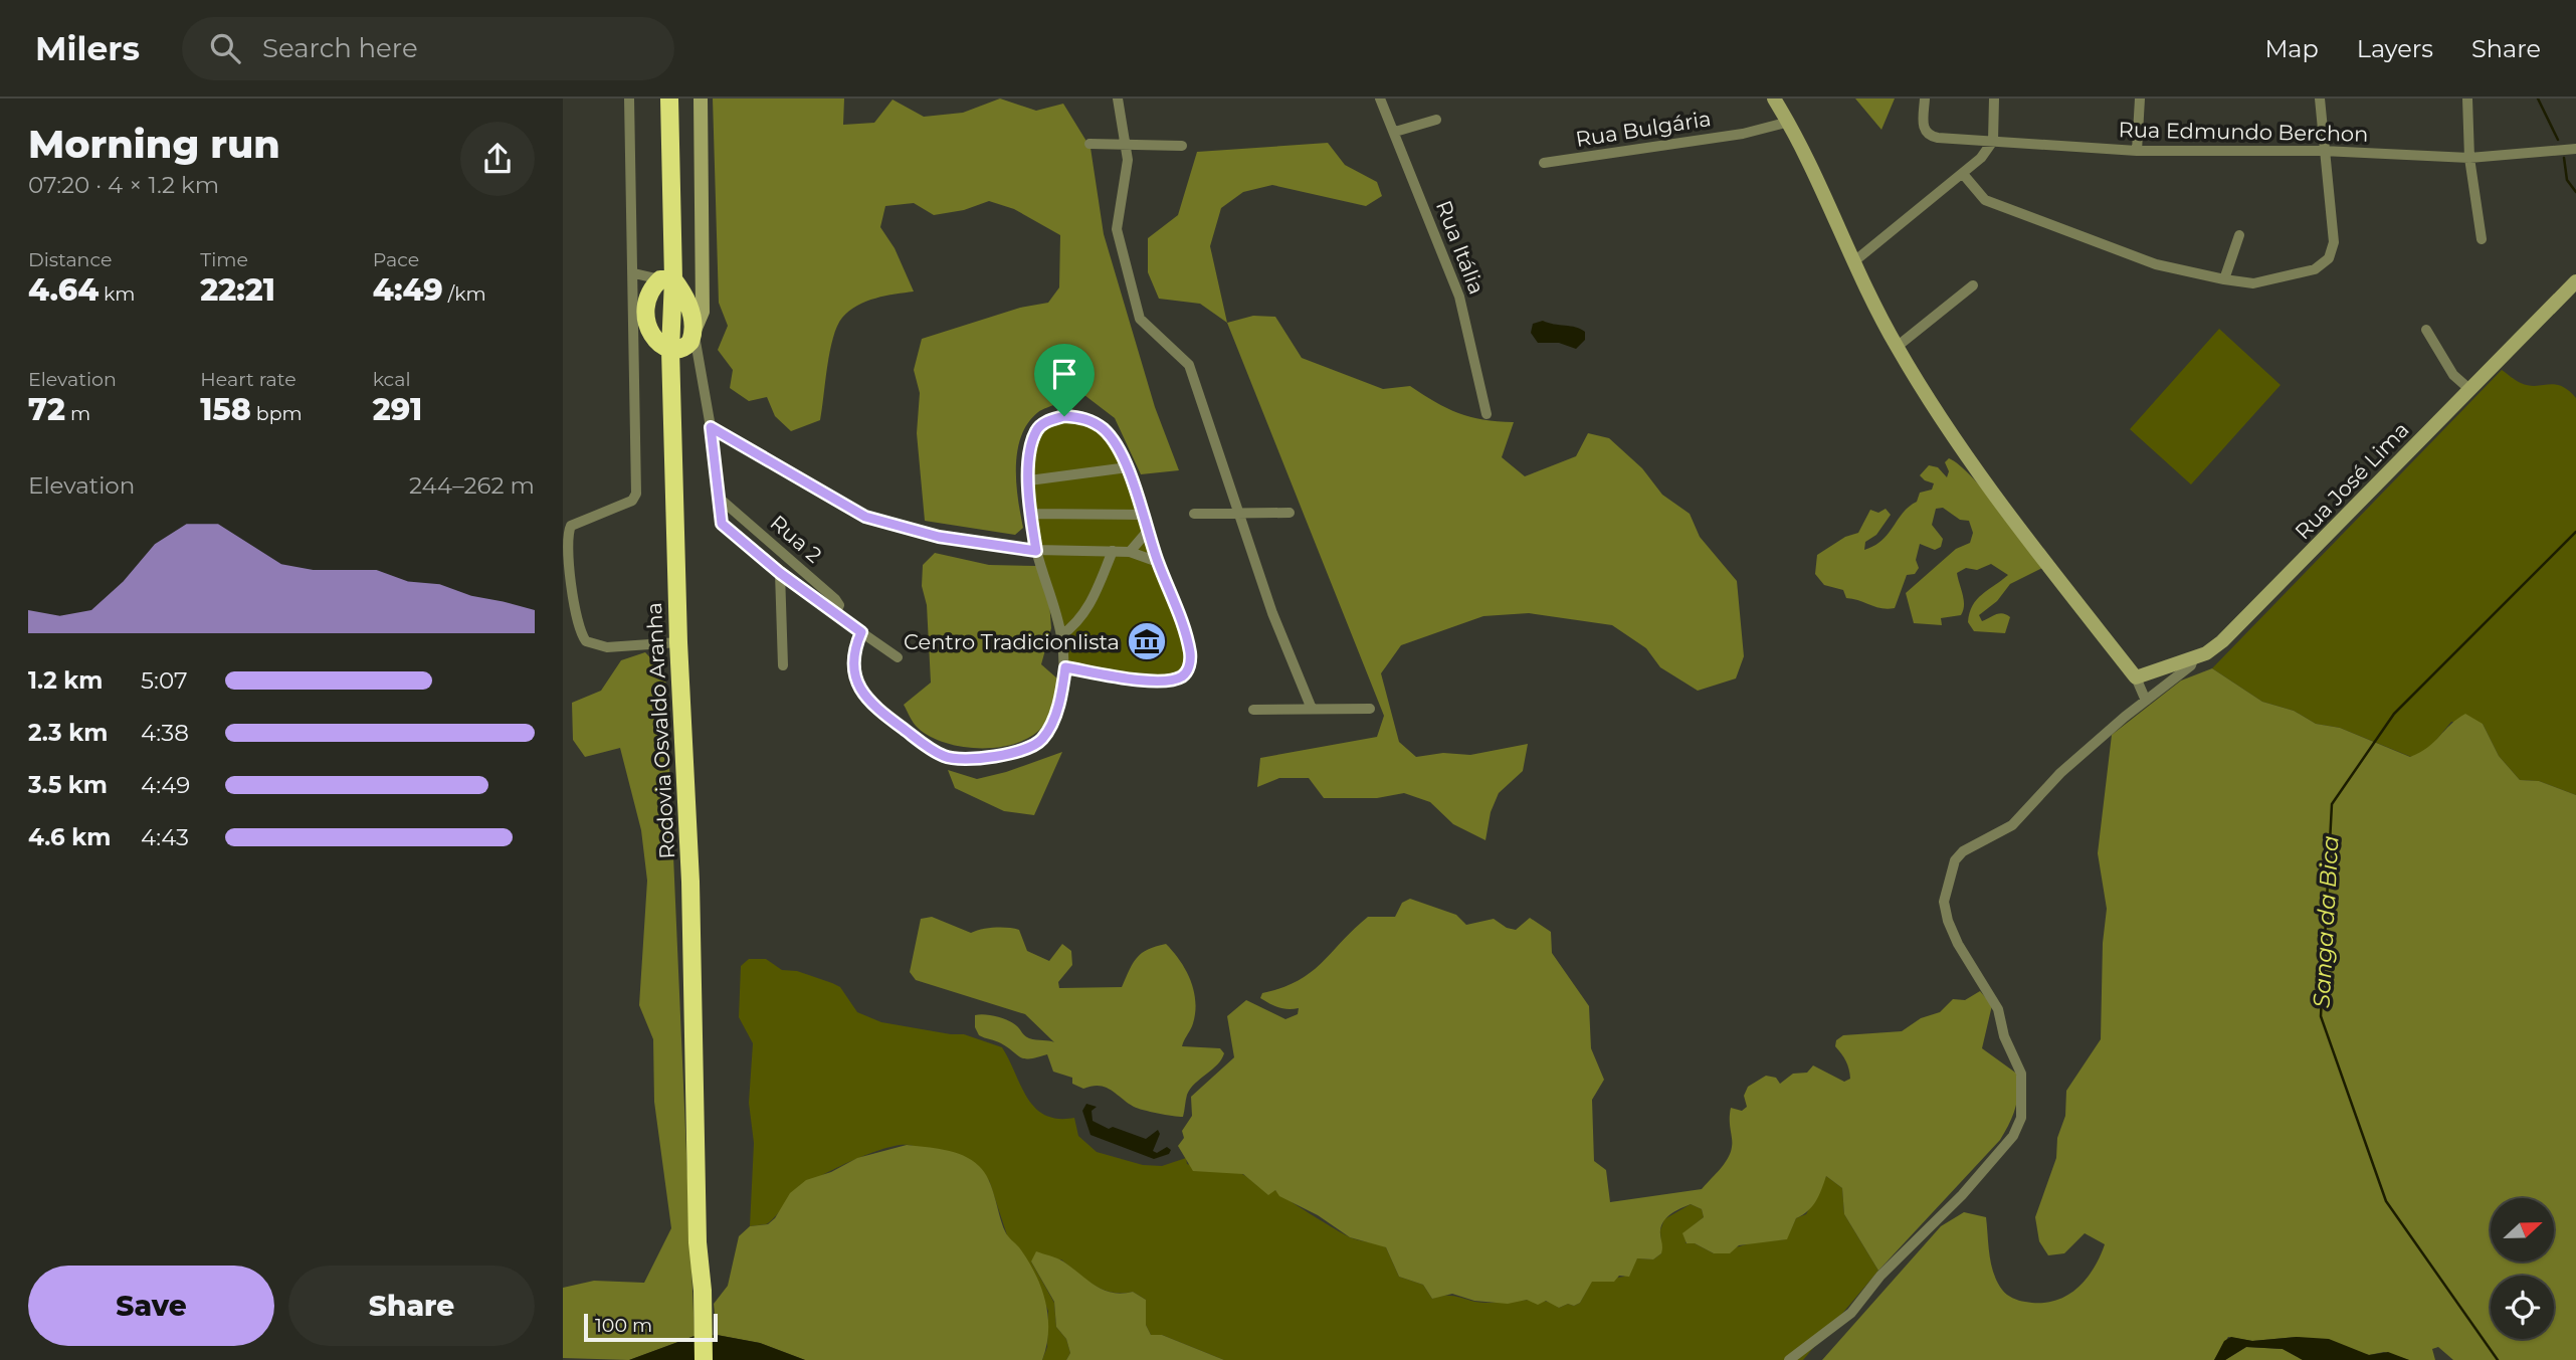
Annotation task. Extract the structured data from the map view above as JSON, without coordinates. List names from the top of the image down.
{
  "streets": {
    "highway": ["Rodovia Osvaldo Aranha"],
    "street": [
      "Rua Bulgária",
      "Rua Edmundo Berchon",
      "Rua Itália",
      "Rua José Lima",
      "Rua 2"
    ]
  },
  "water": ["Sanga da Bica"],
  "places": {
    "museum": ["Centro Tradicionlista"]
  },
  "scale_bar": "100 m",
  "north": "right",
  "page": {
    "header": "Milers",
    "search": "Search here",
    "nav": ["Map", "Layers", "Share"],
    "heading": ["Morning run", "07:20 · 4 × 1.2 km"],
    "stats": [
      ["Distance", "4.64 km"],
      ["Time", "22:21"],
      ["Pace", "4:49 /km"],
      ["Elevation", "72 m"],
      ["Heart rate", "158 bpm"],
      ["kcal", "291"]
    ],
    "chart": ["Elevation", "244–262 m"],
    "list": [
      {
        "name": "1.2 km",
        "note": "5:07"
      },
      {
        "name": "2.3 km",
        "note": "4:38"
      },
      {
        "name": "3.5 km",
        "note": "4:49"
      },
      {
        "name": "4.6 km",
        "note": "4:43"
      }
    ],
    "buttons": ["Save", "Share"],
    "scale": "100 m"
  }
}
